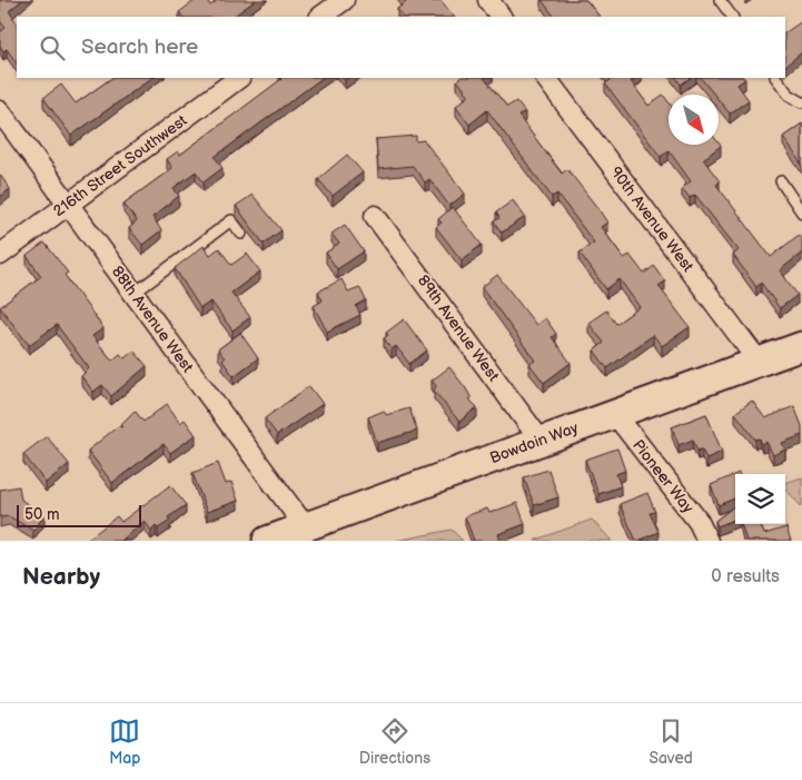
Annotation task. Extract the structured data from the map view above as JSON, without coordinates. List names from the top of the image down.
{
  "streets": {
    "street": [
      "216th Street Southwest",
      "90th Avenue West",
      "88th Avenue West",
      "89th Avenue West",
      "Bowdoin Way",
      "Pioneer Way"
    ]
  },
  "crossings": [
    ["216th Street Southwest", "88th Avenue West"],
    ["90th Avenue West", "Bowdoin Way"],
    ["88th Avenue West", "Bowdoin Way"],
    ["89th Avenue West", "Bowdoin Way"],
    ["Bowdoin Way", "Pioneer Way"]
  ],
  "scale_bar": "50 m",
  "north": "bottom right",
  "page": {
    "search": "Search here",
    "scale": "50 m",
    "heading": ["Nearby", "0 results"],
    "nav": ["Map", "Directions", "Saved"]
  }
}
